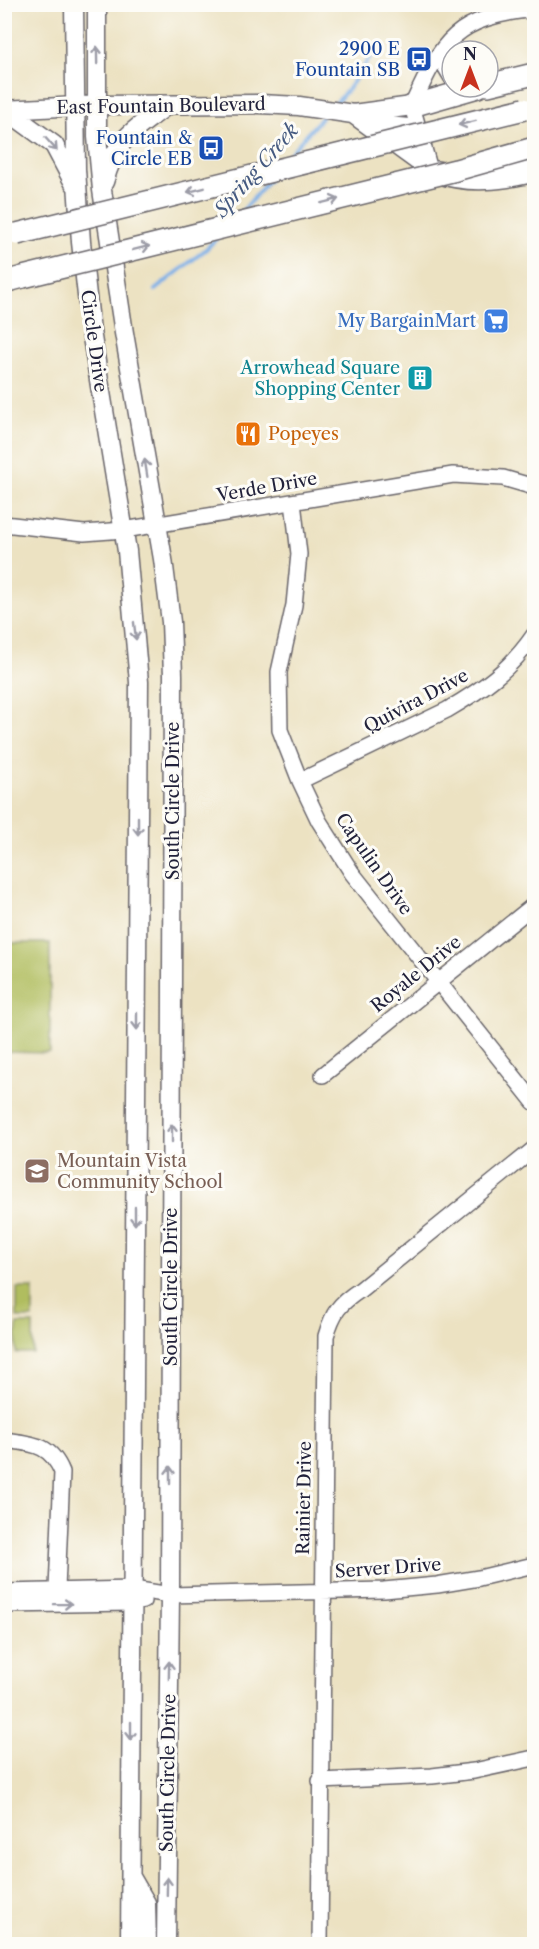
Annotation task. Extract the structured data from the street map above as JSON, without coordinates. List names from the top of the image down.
{
  "streets": {
    "main road": ["East Fountain Boulevard", "Circle Drive", "South Circle Drive"],
    "street": [
      "Verde Drive",
      "Quivira Drive",
      "Capulin Drive",
      "Royale Drive",
      "Rainier Drive",
      "Server Drive"
    ]
  },
  "crossings": [
    ["East Fountain Boulevard", "Circle Drive"],
    ["Circle Drive", "Verde Drive"],
    ["Circle Drive", "South Circle Drive"],
    ["Verde Drive", "Capulin Drive"],
    ["Quivira Drive", "Capulin Drive"],
    ["South Circle Drive", "Server Drive"],
    ["Capulin Drive", "Royale Drive"],
    ["Rainier Drive", "Server Drive"]
  ],
  "water": ["Spring Creek"],
  "places": {
    "bus stop": ["2900 E Fountain SB", "Fountain & Circle EB"],
    "supermarket": ["My BargainMart"],
    "building": ["Arrowhead Square Shopping Center"],
    "restaurant": ["Popeyes"],
    "school or university": ["Mountain Vista Community School"]
  },
  "north": "top"
}
